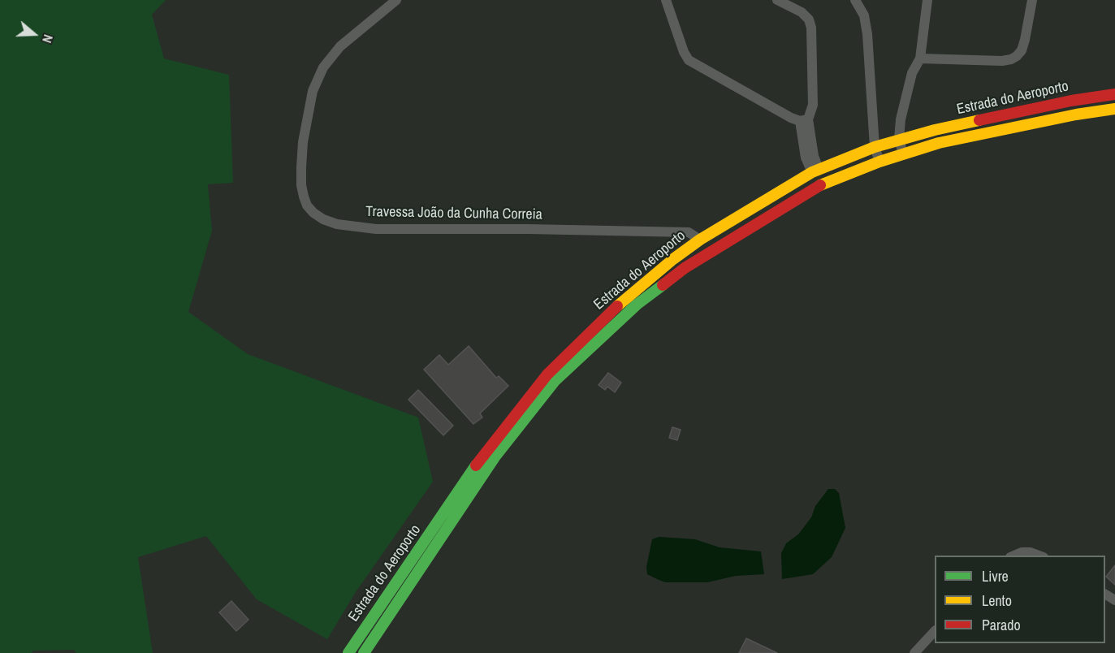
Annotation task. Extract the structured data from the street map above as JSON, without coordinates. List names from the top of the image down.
{
  "streets": {
    "main road": ["Estrada do Aeroporto"],
    "street": ["Travessa João da Cunha Correia"]
  },
  "crossings": [
    ["Estrada do Aeroporto", "Travessa João da Cunha Correia"]
  ],
  "legend": ["Livre", "Lento", "Parado"],
  "north": "right"
}
